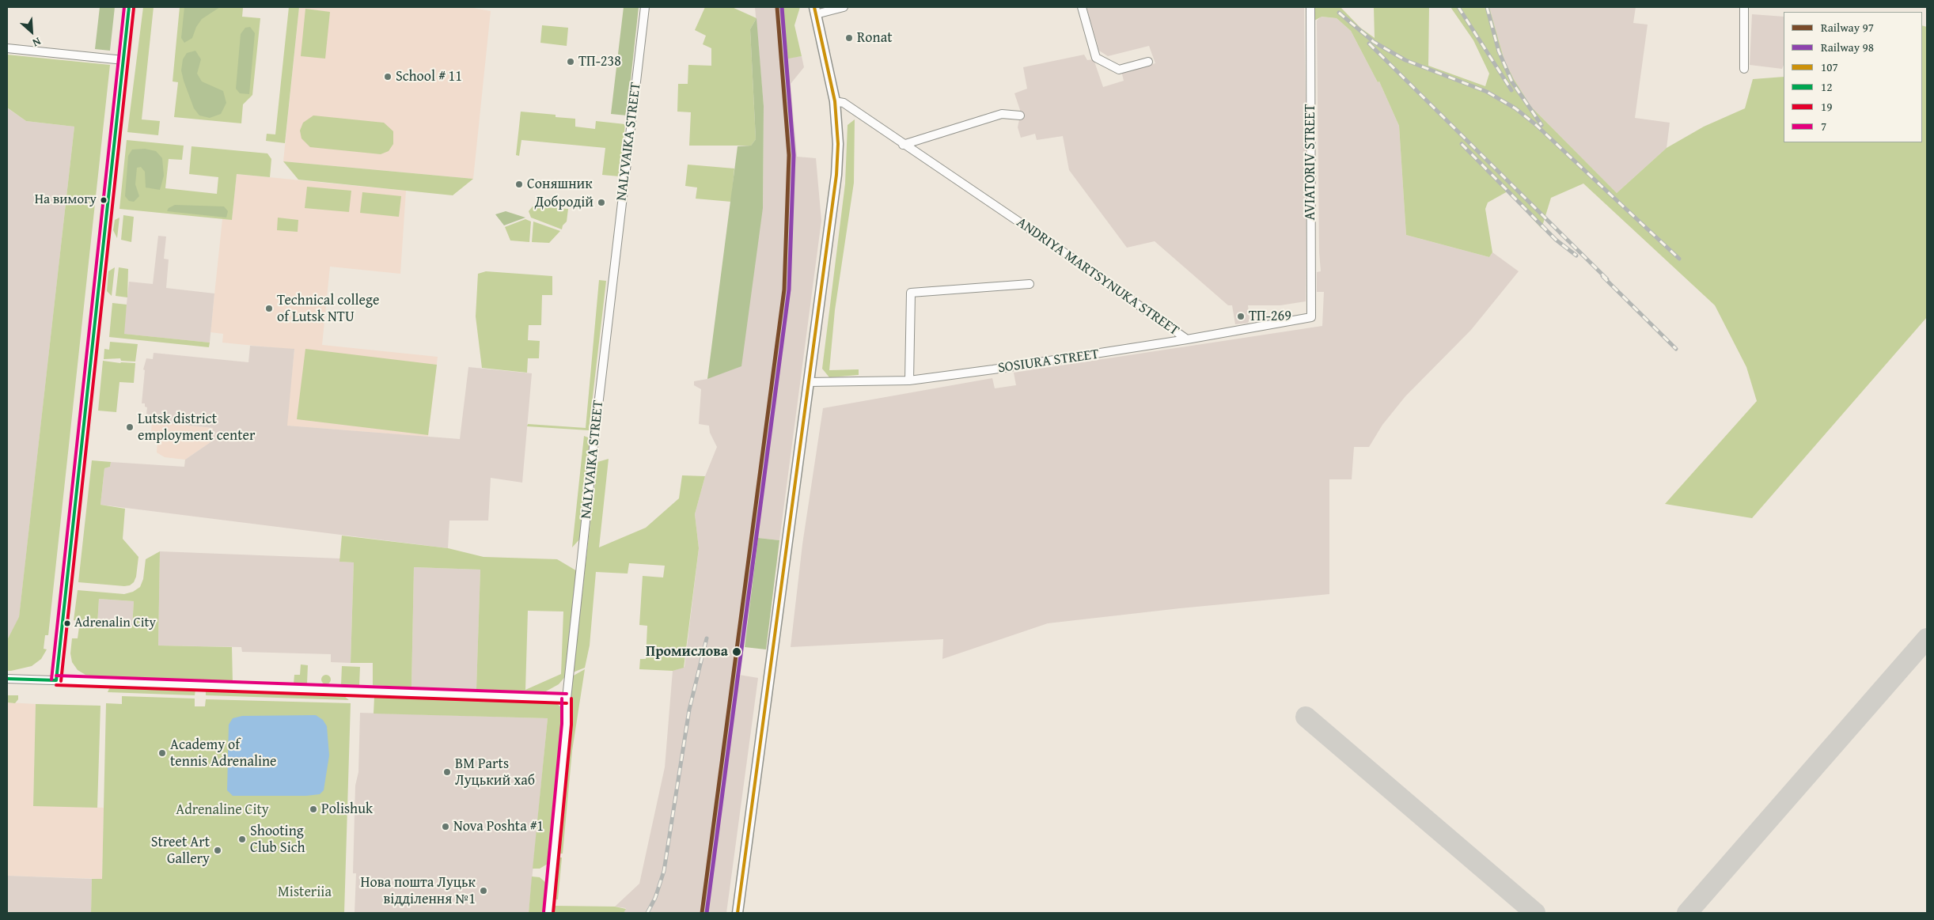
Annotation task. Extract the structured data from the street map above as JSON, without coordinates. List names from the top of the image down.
{
  "streets": {
    "street": [
      "NALYVAIKA STREET",
      "AVIATORIV STREET",
      "ANDRIYA MARTSYNUKA STREET",
      "SOSIURA STREET"
    ]
  },
  "crossings": [
    ["AVIATORIV STREET", "ANDRIYA MARTSYNUKA STREET"],
    ["ANDRIYA MARTSYNUKA STREET", "SOSIURA STREET"]
  ],
  "parks": ["Adrenaline City", "Misteriia"],
  "places": [
    "Ronat",
    "ТП-238",
    "School # 11",
    "Соняшник",
    "На вимогу",
    "Добродій",
    "Technical college of Lutsk NTU",
    "ТП-269",
    "Lutsk district employment center",
    "Adrenalin City",
    "Промислова",
    "Academy of tennis Adrenaline",
    "BM Parts Луцький хаб",
    "Polishuk",
    "Nova Poshta #1",
    "Shooting Club Sich",
    "Street Art Gallery",
    "Нова пошта Луцьк відділення №1"
  ],
  "lines": [
    "rail line 97",
    "rail line 98",
    "transit line 107",
    "transit line 12",
    "transit line 7",
    "transit line 19"
  ],
  "legend": [
    "Railway 97",
    "Railway 98",
    "107",
    "12",
    "19",
    "7"
  ],
  "north": "bottom right"
}
